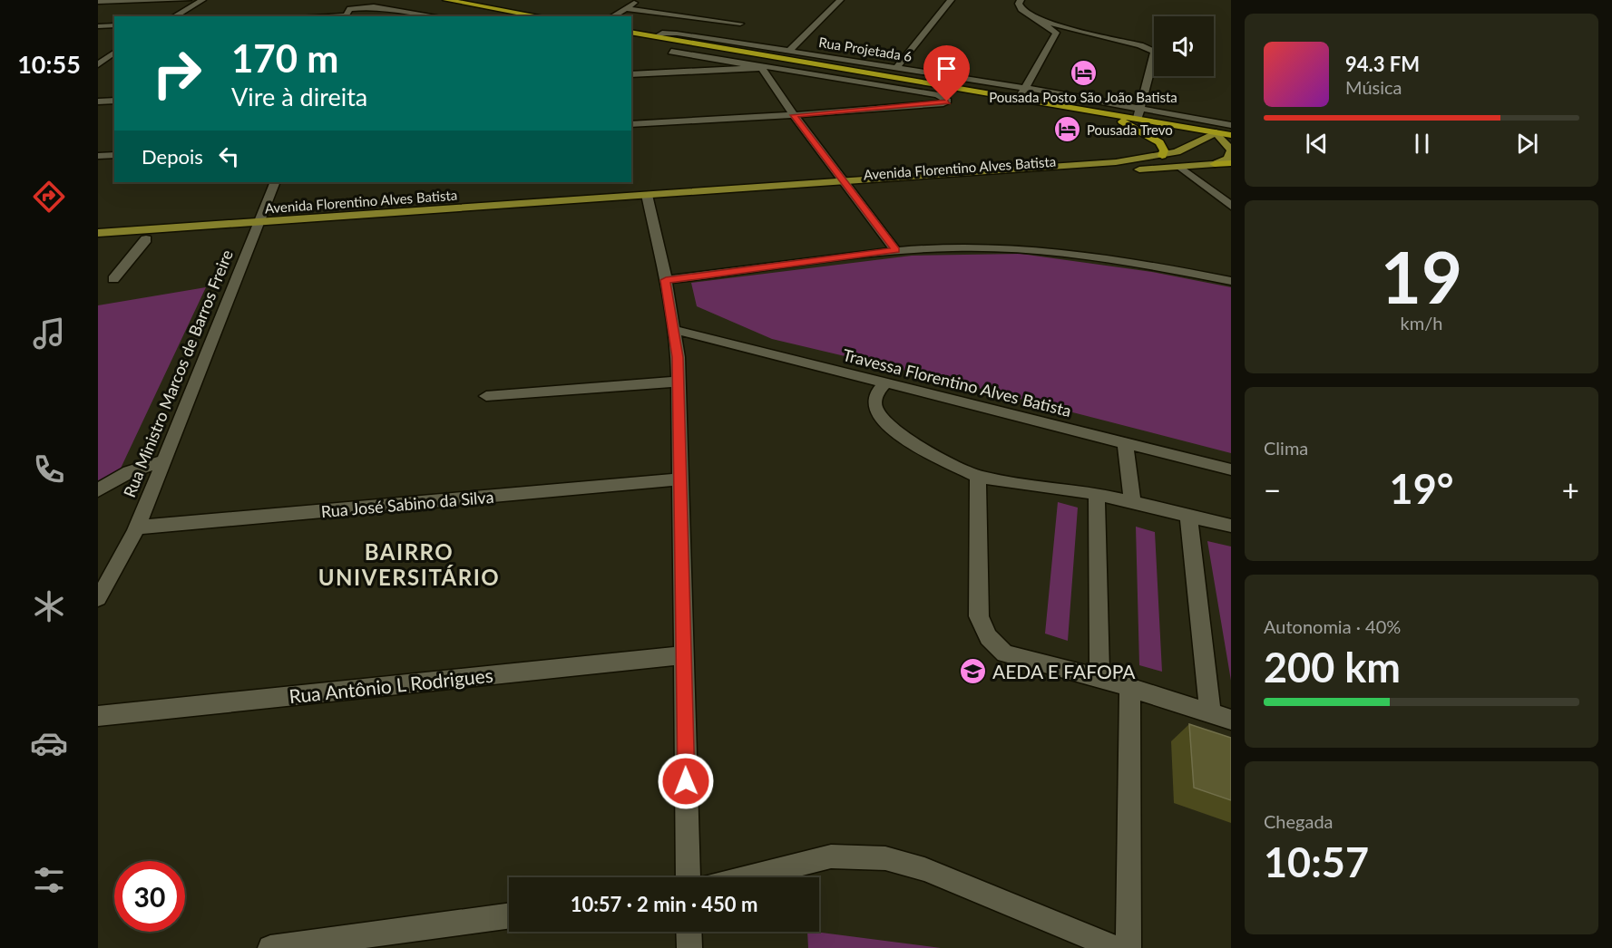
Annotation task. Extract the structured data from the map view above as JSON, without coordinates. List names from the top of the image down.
{
  "streets": {
    "main road": ["Avenida Florentino Alves Batista"],
    "street": [
      "Rua Projetada 6",
      "Rua Ministro Marcos de Barros Freire",
      "Travessa Florentino Alves Batista",
      "Rua José Sabino da Silva",
      "Rua Antônio L Rodrigues"
    ]
  },
  "crossings": [
    ["Avenida Florentino Alves Batista", "Rua Ministro Marcos de Barros Freire"],
    ["Rua Ministro Marcos de Barros Freire", "Rua José Sabino da Silva"]
  ],
  "districts": ["BAIRRO UNIVERSITÁRIO"],
  "places": {
    "hotel": ["Pousada Posto São João Batista", "Pousada Trevo"],
    "school or university": ["AEDA E FAFOPA"]
  },
  "page": {
    "tabs": "10:55",
    "turn": ["170 m", "Vire à direita"],
    "song": ["94.3 FM", "Música"],
    "then": "Depois",
    "tile": [
      ["19", "km/h"],
      "Clima",
      ["Autonomia · 40%", "200 km"],
      ["Chegada", "10:57"]
    ],
    "heat": ["−", "19°", "+"],
    "limit": "30",
    "trip": "10:57 · 2 min · 450 m"
  }
}
